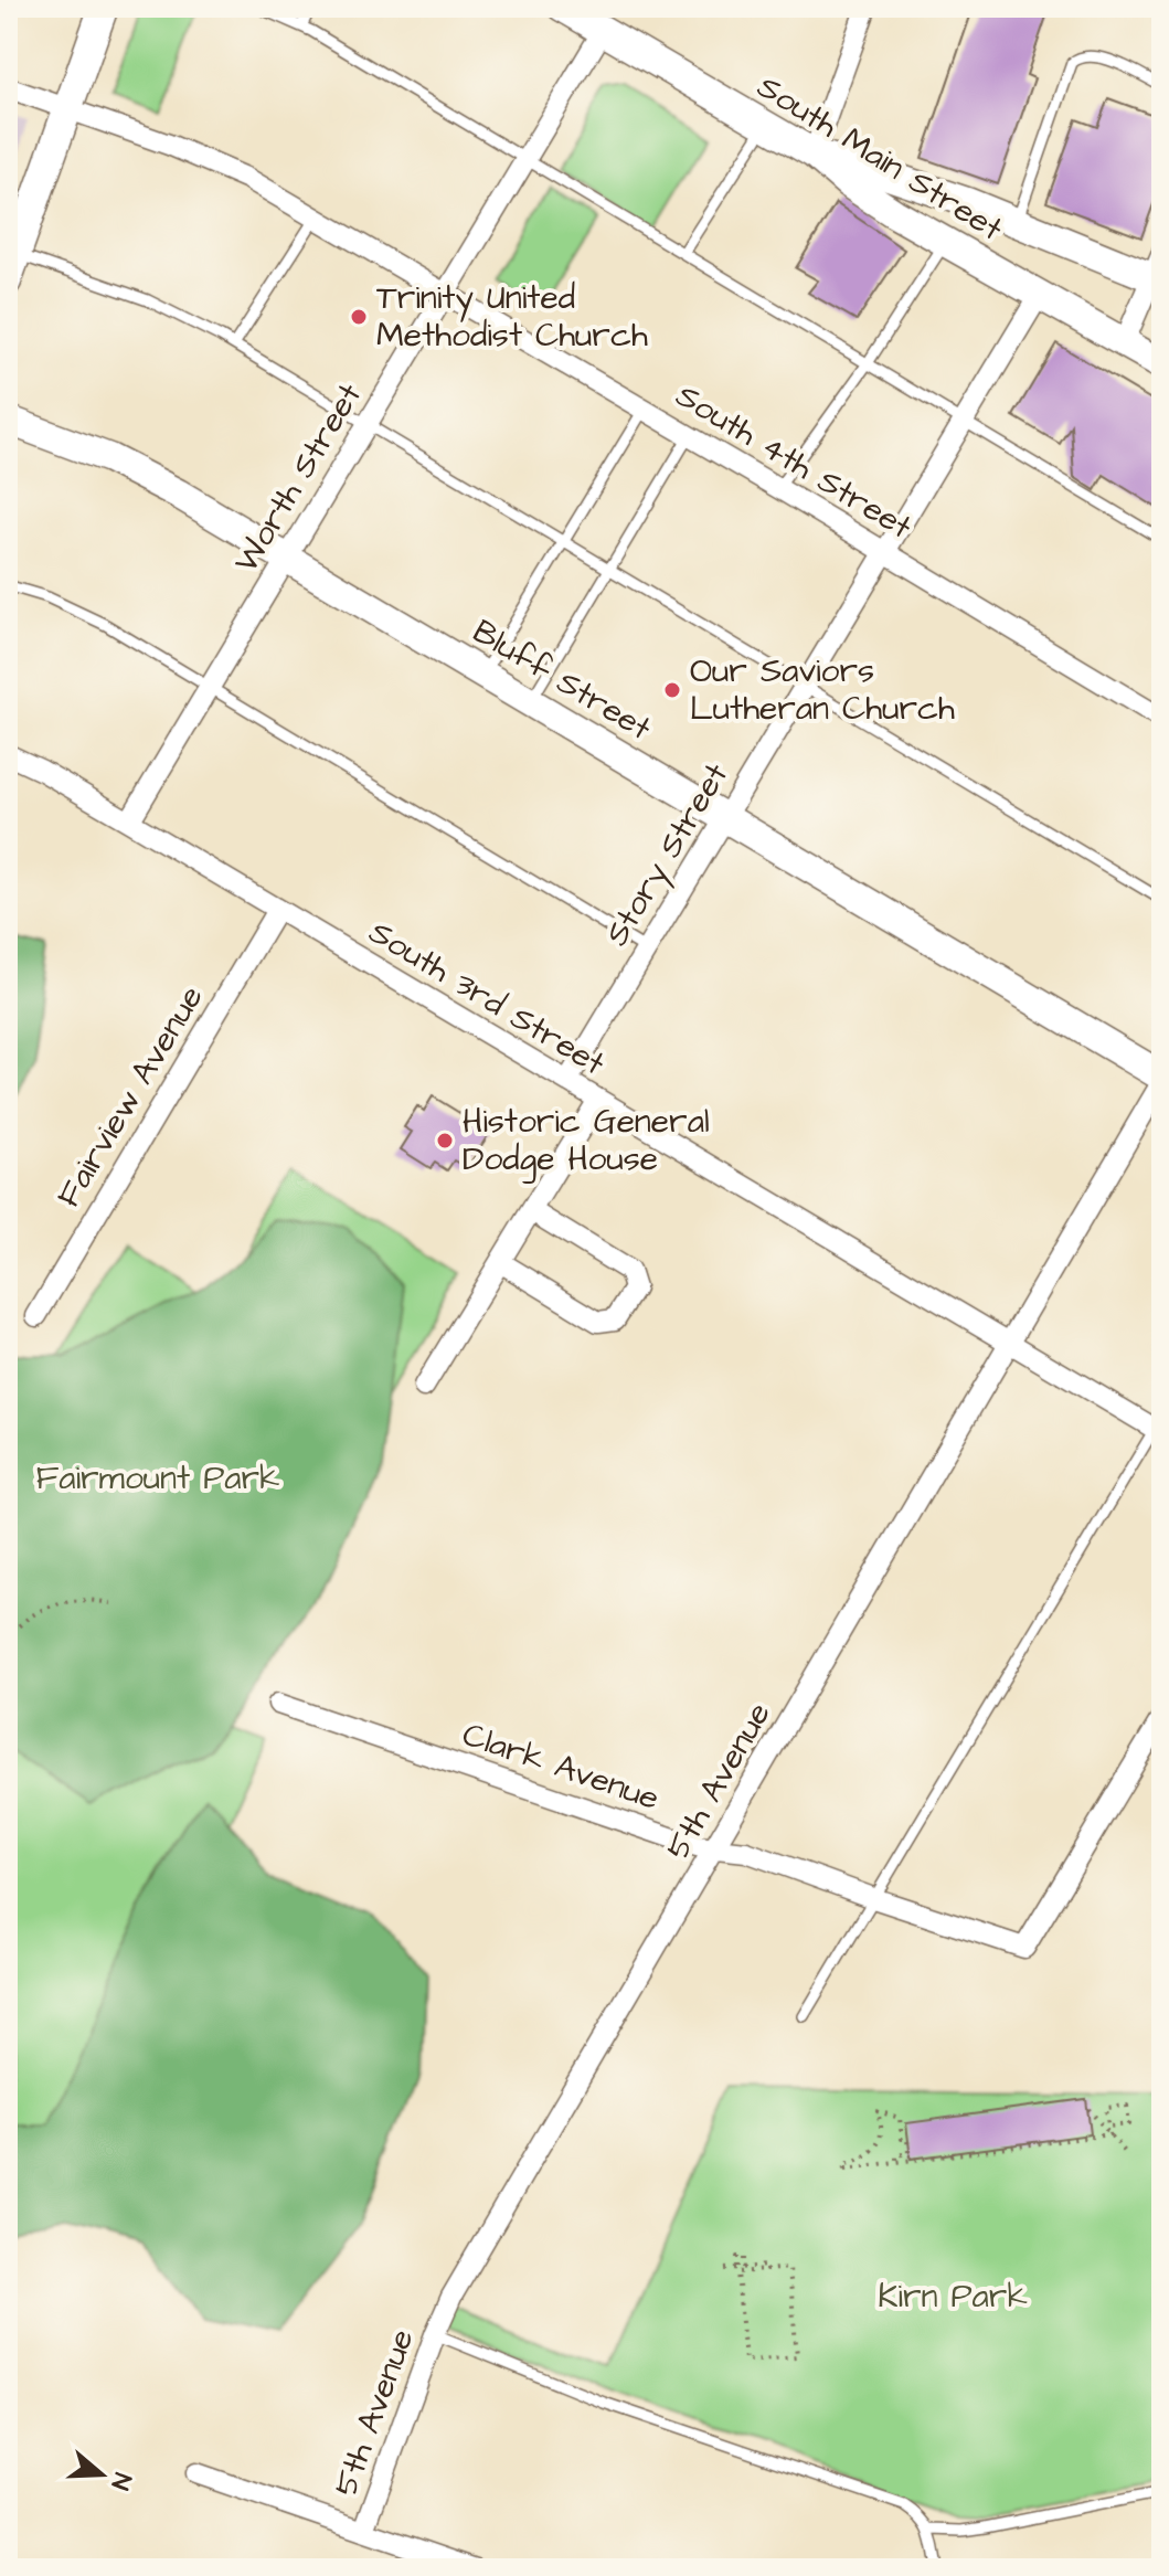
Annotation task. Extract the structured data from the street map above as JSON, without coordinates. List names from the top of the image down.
{
  "streets": {
    "main road": ["South Main Street", "Bluff Street"],
    "street": [
      "South 4th Street",
      "Worth Street",
      "Story Street",
      "South 3rd Street",
      "Fairview Avenue",
      "Clark Avenue",
      "5th Avenue"
    ]
  },
  "crossings": [
    ["South Main Street", "Worth Street"],
    ["South Main Street", "Story Street"],
    ["South 4th Street", "Worth Street"],
    ["South 4th Street", "Story Street"],
    ["Worth Street", "Bluff Street"],
    ["Worth Street", "South 3rd Street"],
    ["Bluff Street", "Story Street"],
    ["Bluff Street", "5th Avenue"],
    ["Story Street", "South 3rd Street"],
    ["South 3rd Street", "Fairview Avenue"],
    ["South 3rd Street", "5th Avenue"],
    ["Clark Avenue", "5th Avenue"]
  ],
  "parks": ["Fairmount Park", "Kirn Park"],
  "places": ["Trinity United Methodist Church", "Our Saviors Lutheran Church", "Historic General Dodge House"],
  "north": "right"
}
